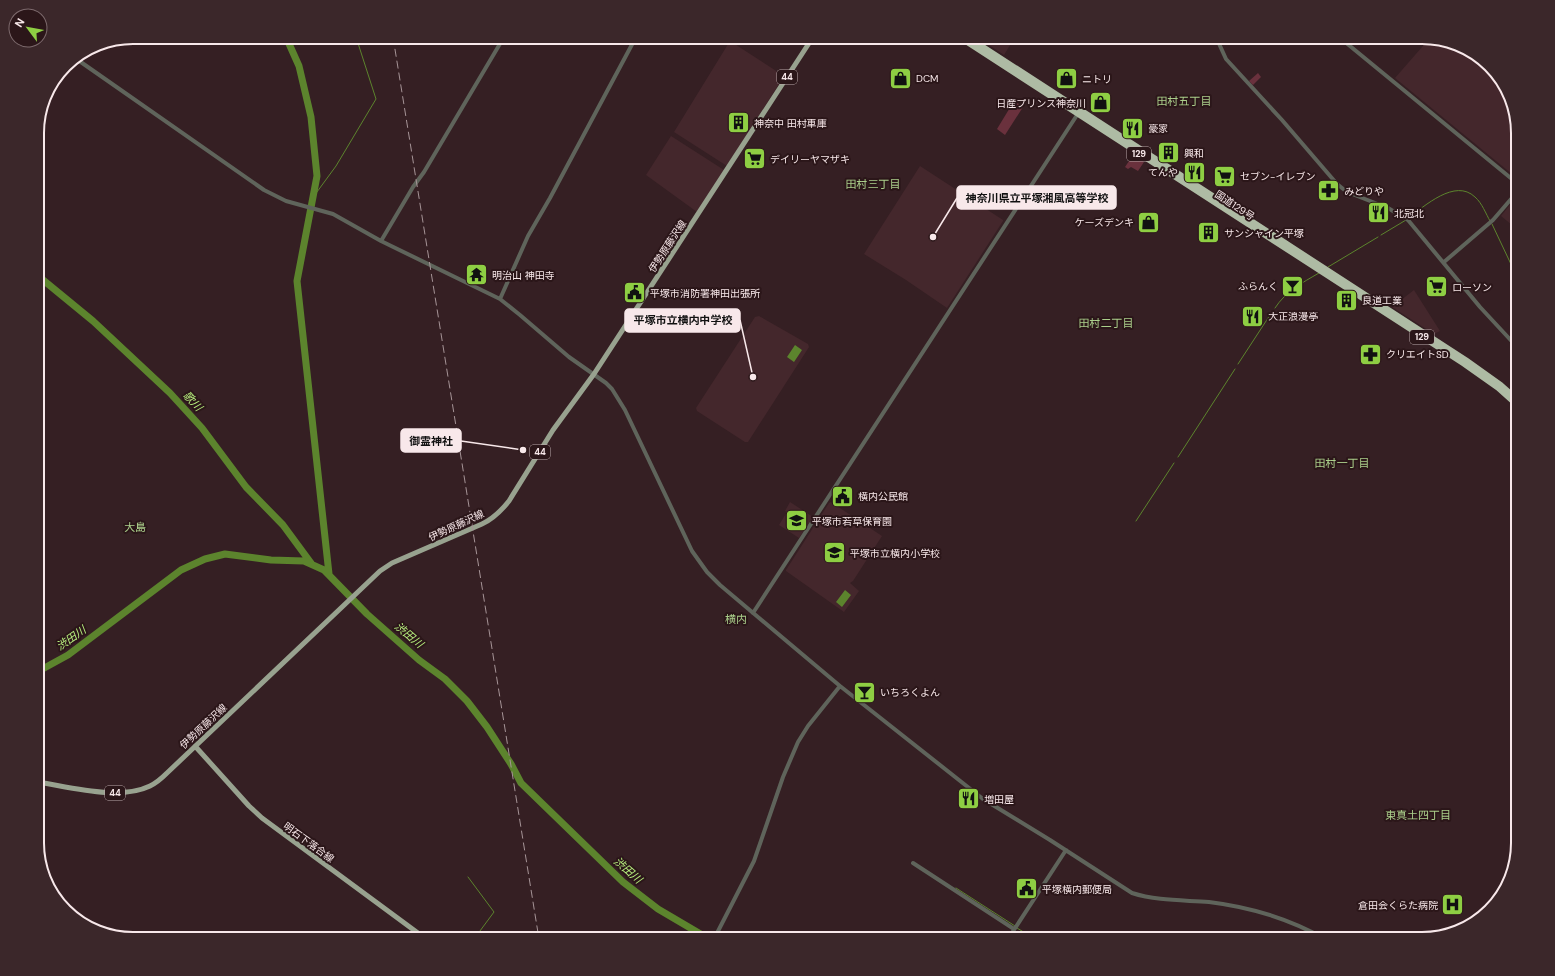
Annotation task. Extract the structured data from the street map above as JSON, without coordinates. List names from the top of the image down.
{
  "streets": {
    "highway": ["129", "国道129号"],
    "main road": ["44", "伊勢原藤沢線", "明石下落合線"]
  },
  "crossings": [
    ["伊勢原藤沢線", "明石下落合線"]
  ],
  "districts": [
    "田村五丁目",
    "田村三丁目",
    "田村二丁目",
    "田村一丁目",
    "大島",
    "横内",
    "東真土四丁目"
  ],
  "water": ["歌川", "渋田川"],
  "places": {
    "shop": [
      "DCM",
      "ニトリ",
      "日産プリンス神奈川",
      "ケーズデンキ"
    ],
    "building": [
      "神奈中 田村車庫",
      "興和",
      "サンシャイン平塚",
      "良道工業"
    ],
    "restaurant": [
      "豪家",
      "てんや",
      "北冠北",
      "大正浪漫亭",
      "増田屋"
    ],
    "supermarket": ["デイリーヤマザキ", "セブン-イレブン", "ローソン"],
    "pharmacy": ["みどりや", "クリエイトSD"],
    "other": ["神奈川県立平塚湘風高等学校", "平塚市立横内中学校", "御霊神社"],
    "temple": ["明治山 神田寺"],
    "bar": ["ふらんく", "いちろくよん"],
    "public building": ["平塚市消防署神田出張所", "横内公民館", "平塚横内郵便局"],
    "school or university": ["平塚市若草保育園", "平塚市立横内小学校"],
    "hospital": ["倉田会くらた病院"]
  },
  "north": "top left"
}
